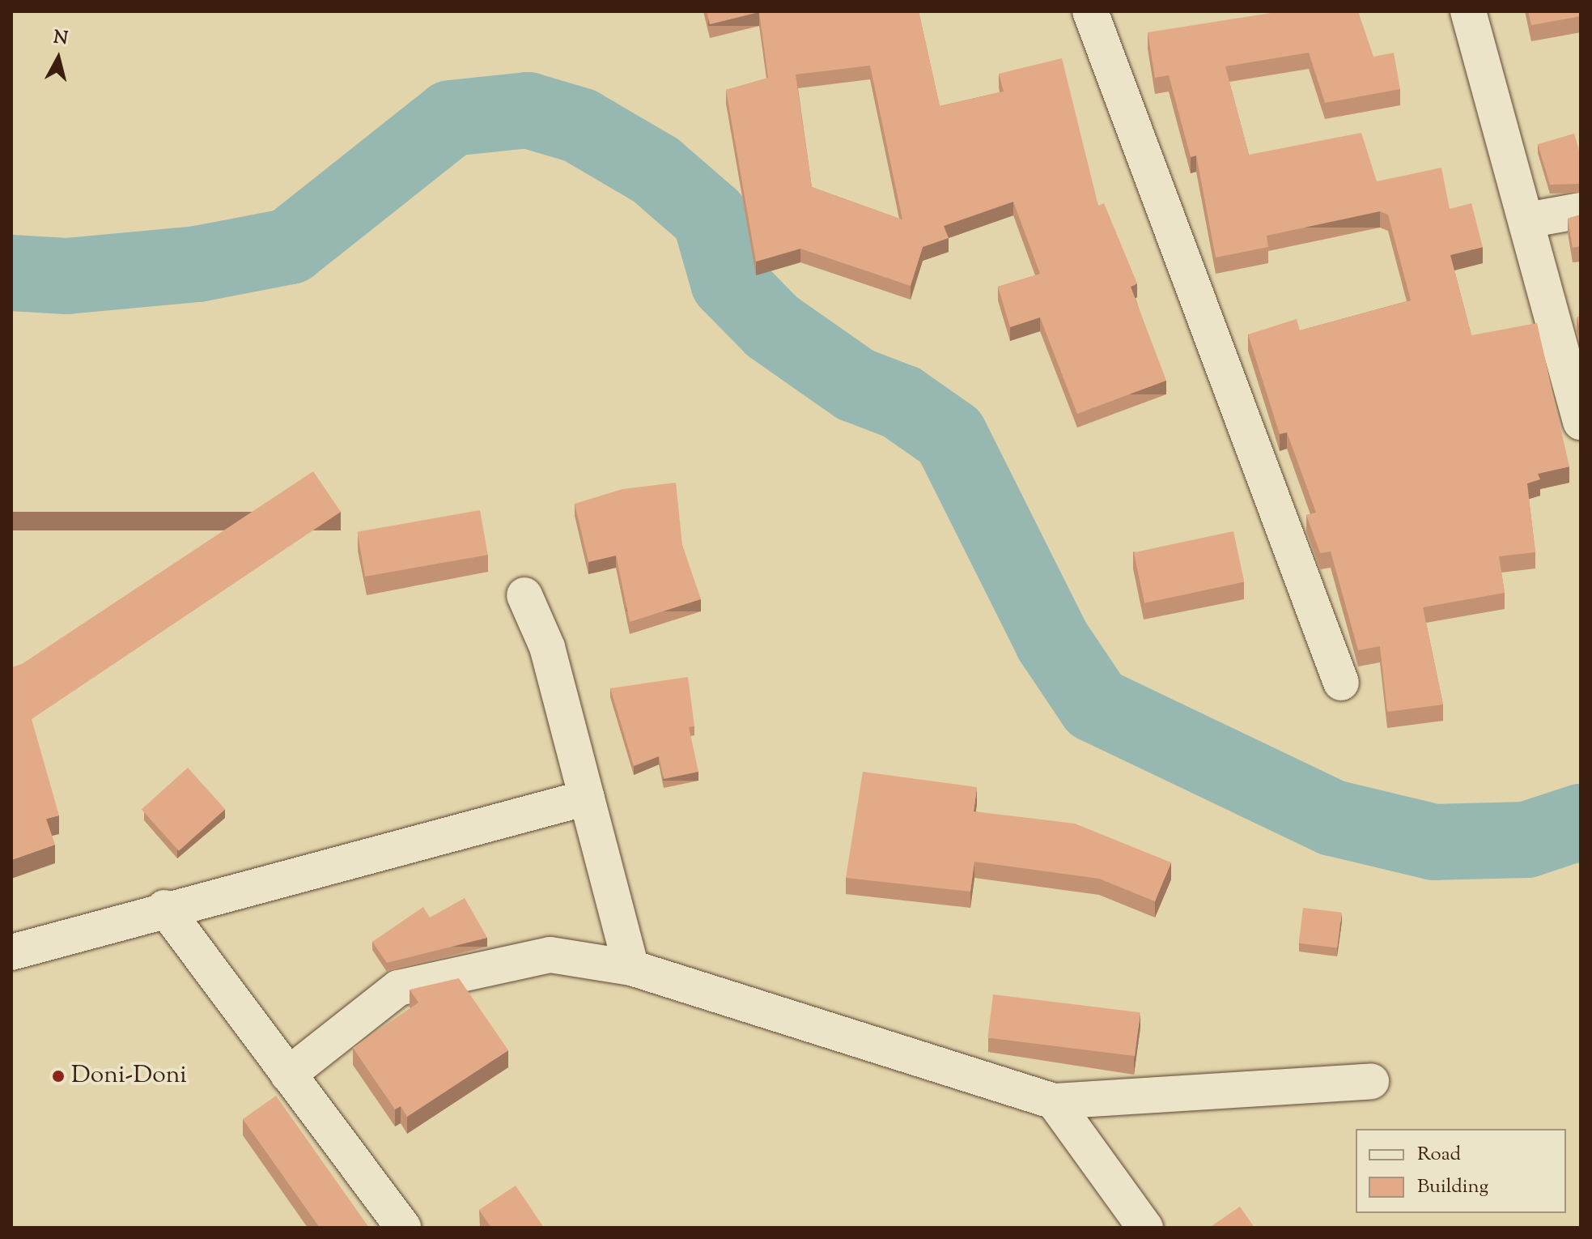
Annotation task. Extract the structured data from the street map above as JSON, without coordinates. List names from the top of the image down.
{
  "places": ["Doni-Doni"],
  "legend": ["Road", "Building"],
  "north": "top"
}
